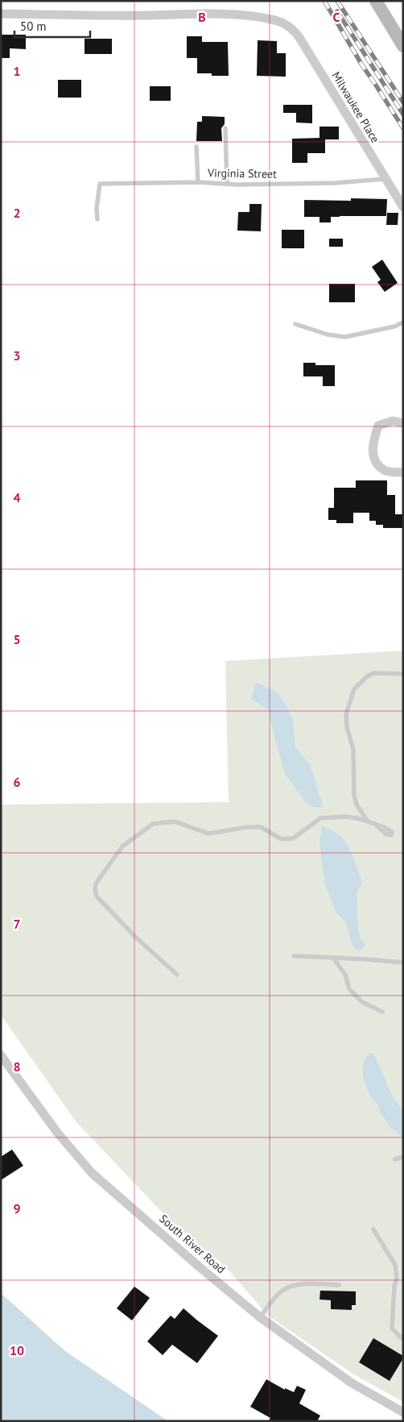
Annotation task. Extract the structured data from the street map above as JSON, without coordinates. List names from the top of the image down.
{
  "streets": {
    "street": ["Milwaukee Place", "South River Road"],
    "lane": ["Virginia Street"]
  },
  "crossings": [
    ["Milwaukee Place", "Virginia Street"]
  ],
  "scale_bar": "50 m",
  "grid": {
    "columns": ["B", "C"],
    "rows": [
      "1",
      "2",
      "3",
      "4",
      "5",
      "6",
      "7",
      "8",
      "9",
      "10"
    ]
  }
}
